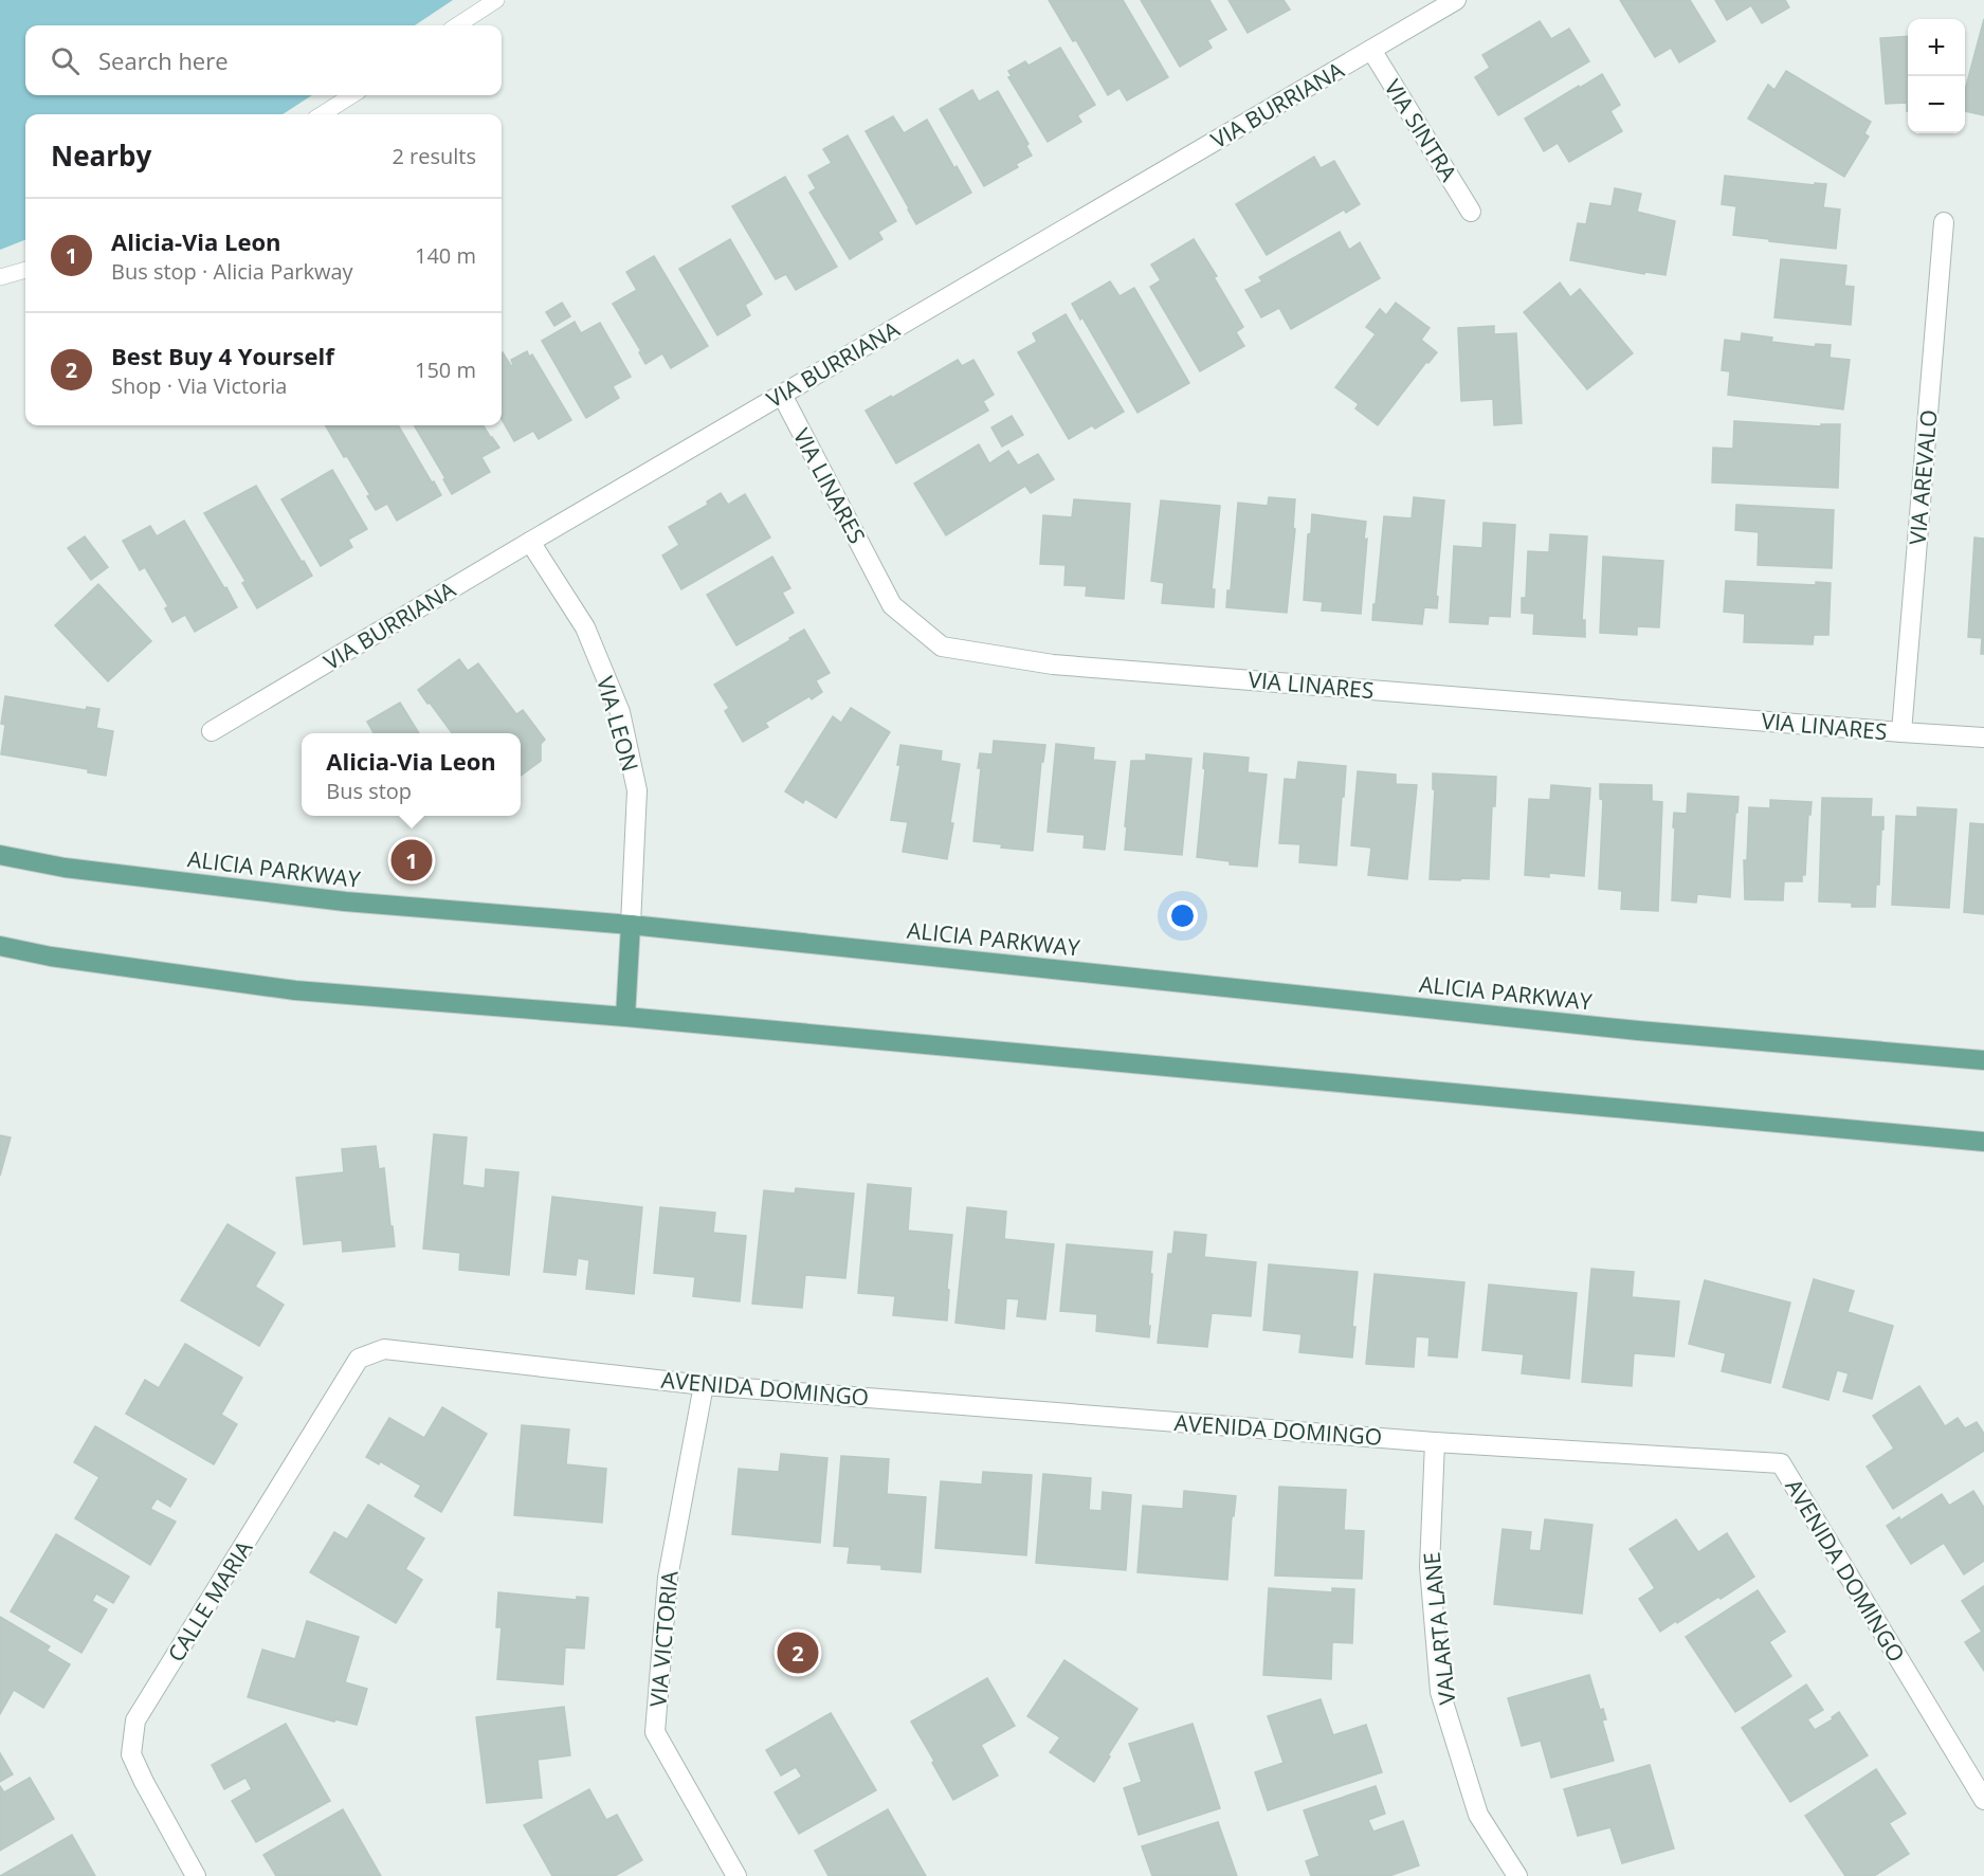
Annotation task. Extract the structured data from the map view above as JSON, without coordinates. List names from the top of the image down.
{
  "streets": {
    "main road": ["ALICIA PARKWAY"],
    "street": [
      "VIA BURRIANA",
      "VIA SINTRA",
      "VIA AREVALO",
      "VIA LINARES",
      "VIA LEON",
      "AVENIDA DOMINGO",
      "CALLE MARIA",
      "VALARTA LANE",
      "VIA VICTORIA"
    ]
  },
  "crossings": [
    ["VIA BURRIANA", "VIA SINTRA"],
    ["VIA BURRIANA", "VIA LINARES"],
    ["VIA BURRIANA", "VIA LEON"],
    ["VIA AREVALO", "VIA LINARES"],
    ["VIA LEON", "ALICIA PARKWAY"],
    ["AVENIDA DOMINGO", "CALLE MARIA"],
    ["AVENIDA DOMINGO", "VALARTA LANE"],
    ["AVENIDA DOMINGO", "VIA VICTORIA"]
  ],
  "page": {
    "map_buttons": ["+", "−"],
    "search": "Search here",
    "heading": ["Nearby", "2 results"],
    "list": [
      {
        "mark": "1",
        "name": "Alicia-Via Leon",
        "note": "Bus stop · Alicia Parkway",
        "value": "140 m"
      },
      {
        "mark": "2",
        "name": "Best Buy 4 Yourself",
        "note": "Shop · Via Victoria",
        "value": "150 m"
      }
    ],
    "popup": ["Alicia-Via Leon", "Bus stop"],
    "pins": ["1", "2"]
  }
}
